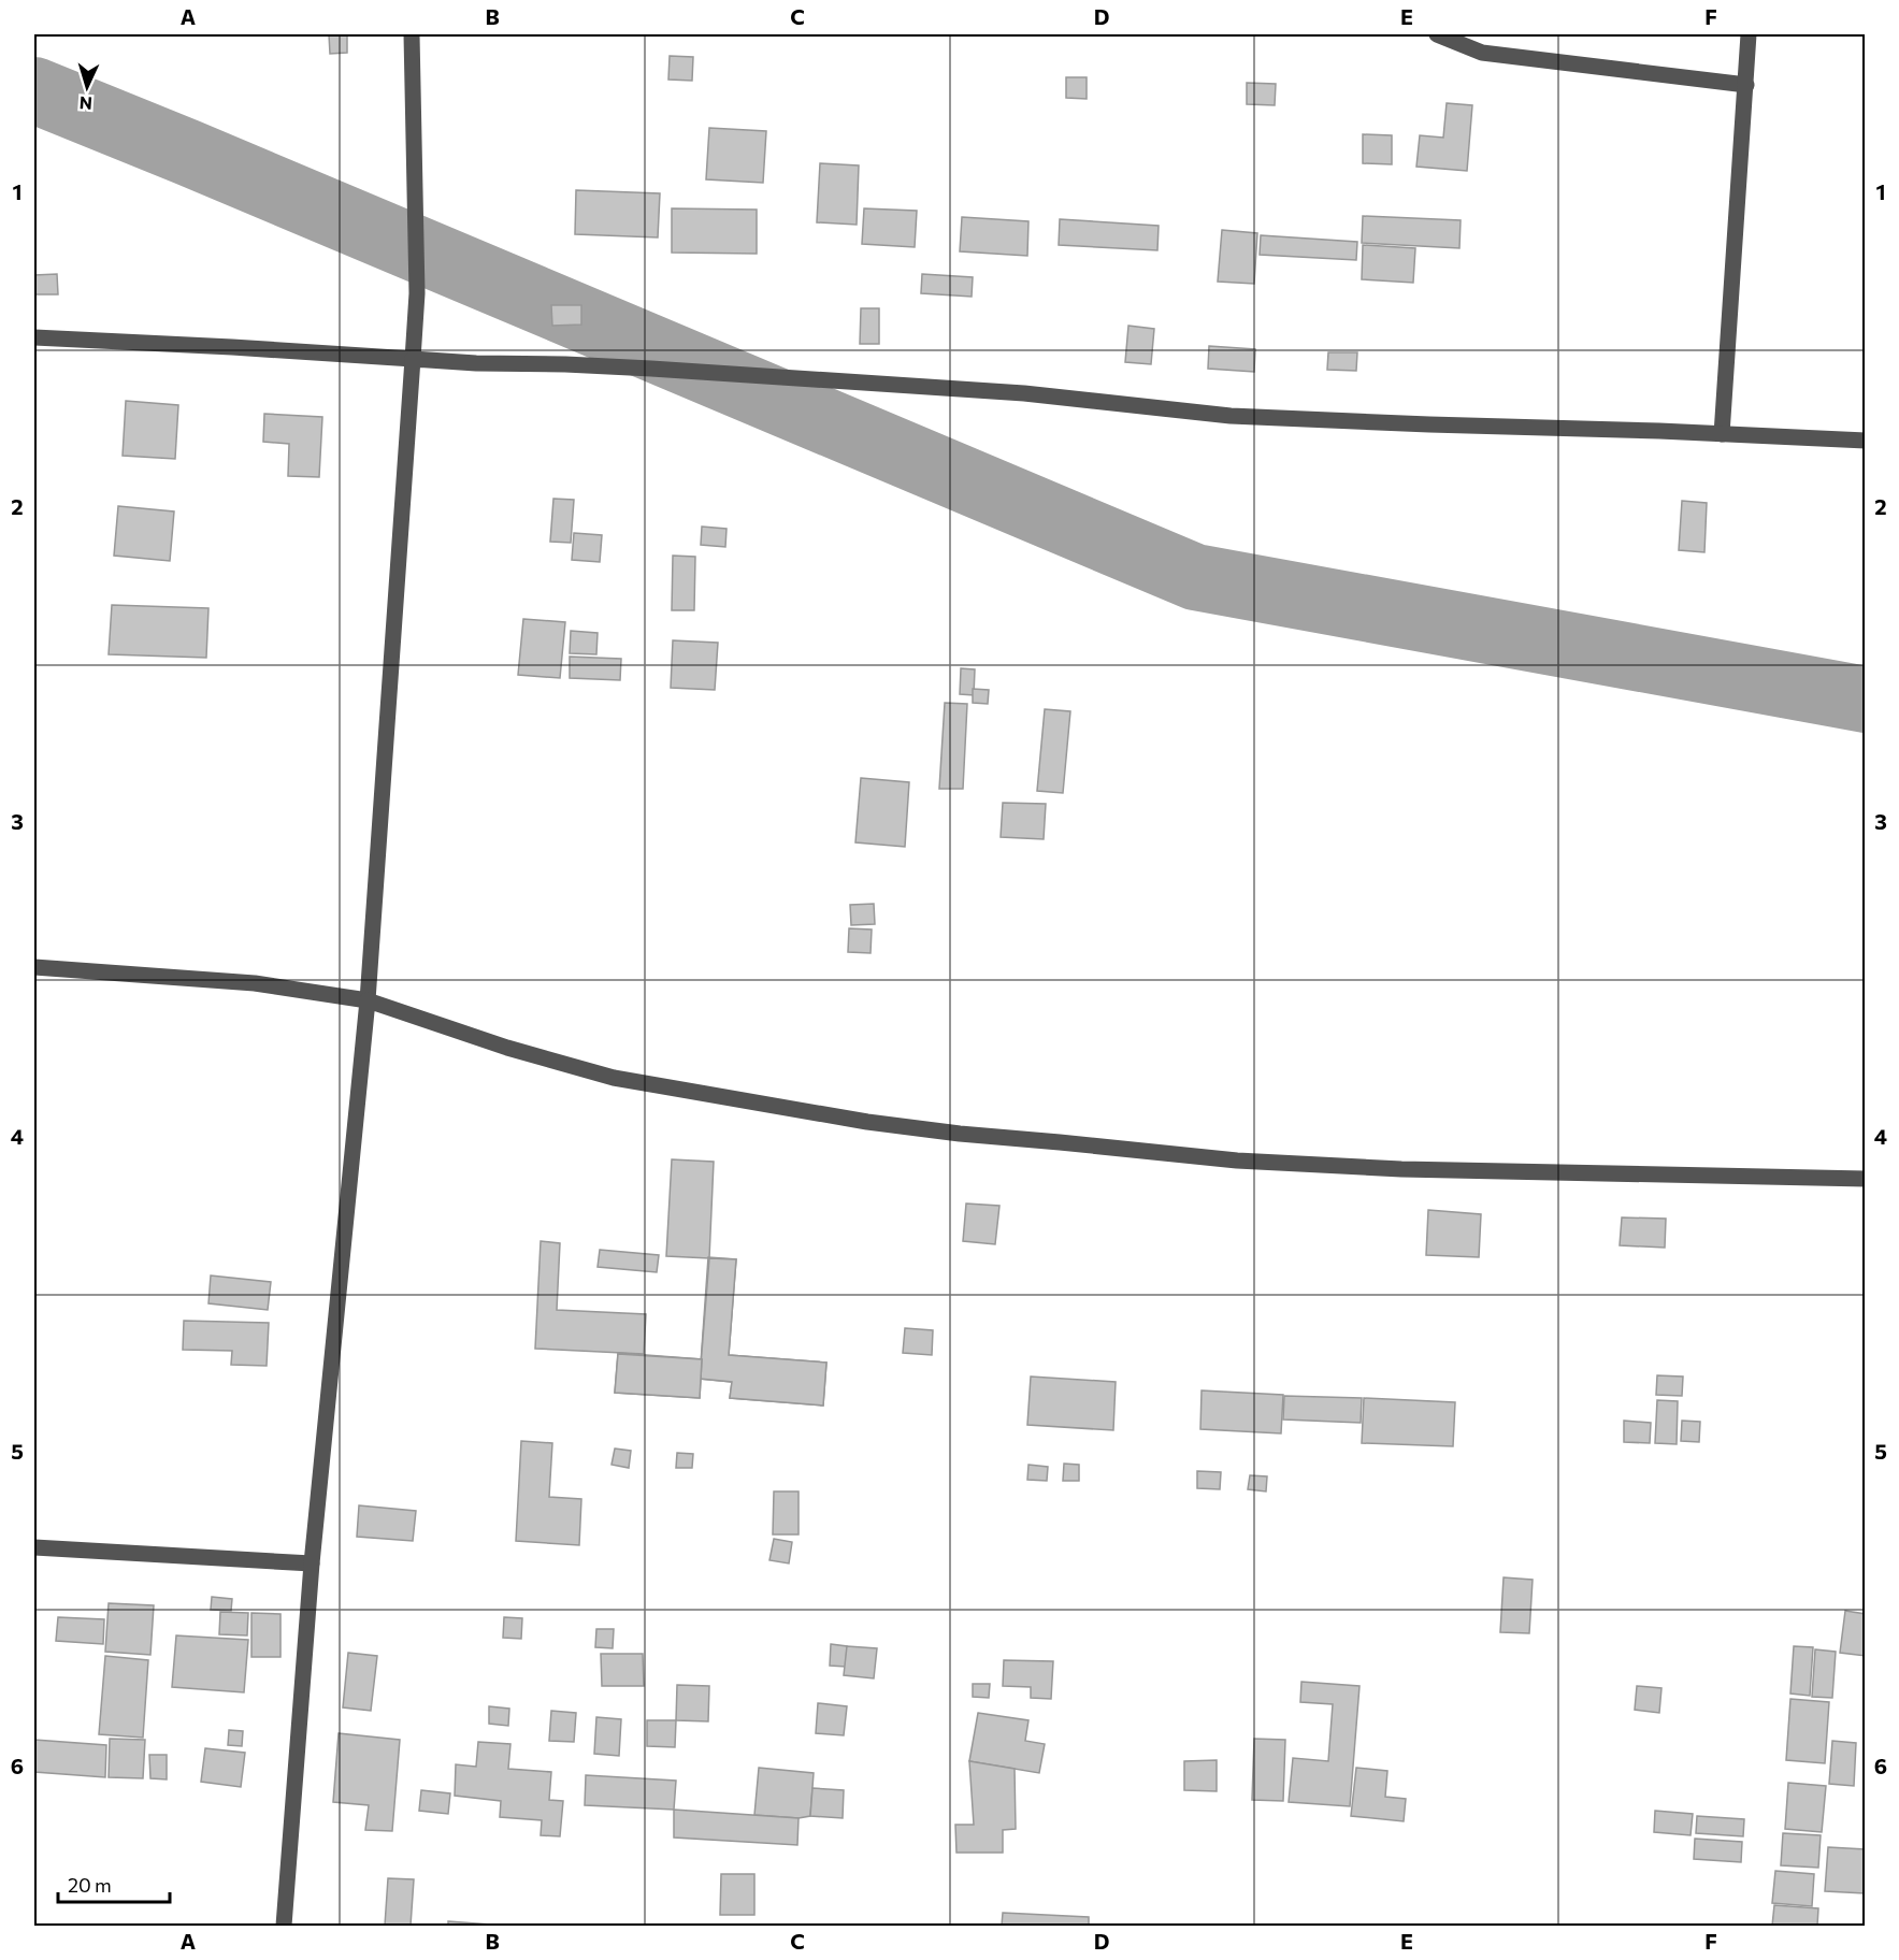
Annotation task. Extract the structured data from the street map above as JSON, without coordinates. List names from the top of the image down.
{
  "scale_bar": "20 m",
  "north": "bottom",
  "grid": {
    "columns": [
      "A",
      "B",
      "C",
      "D",
      "E",
      "F"
    ],
    "rows": [
      "1",
      "2",
      "3",
      "4",
      "5",
      "6"
    ]
  }
}
